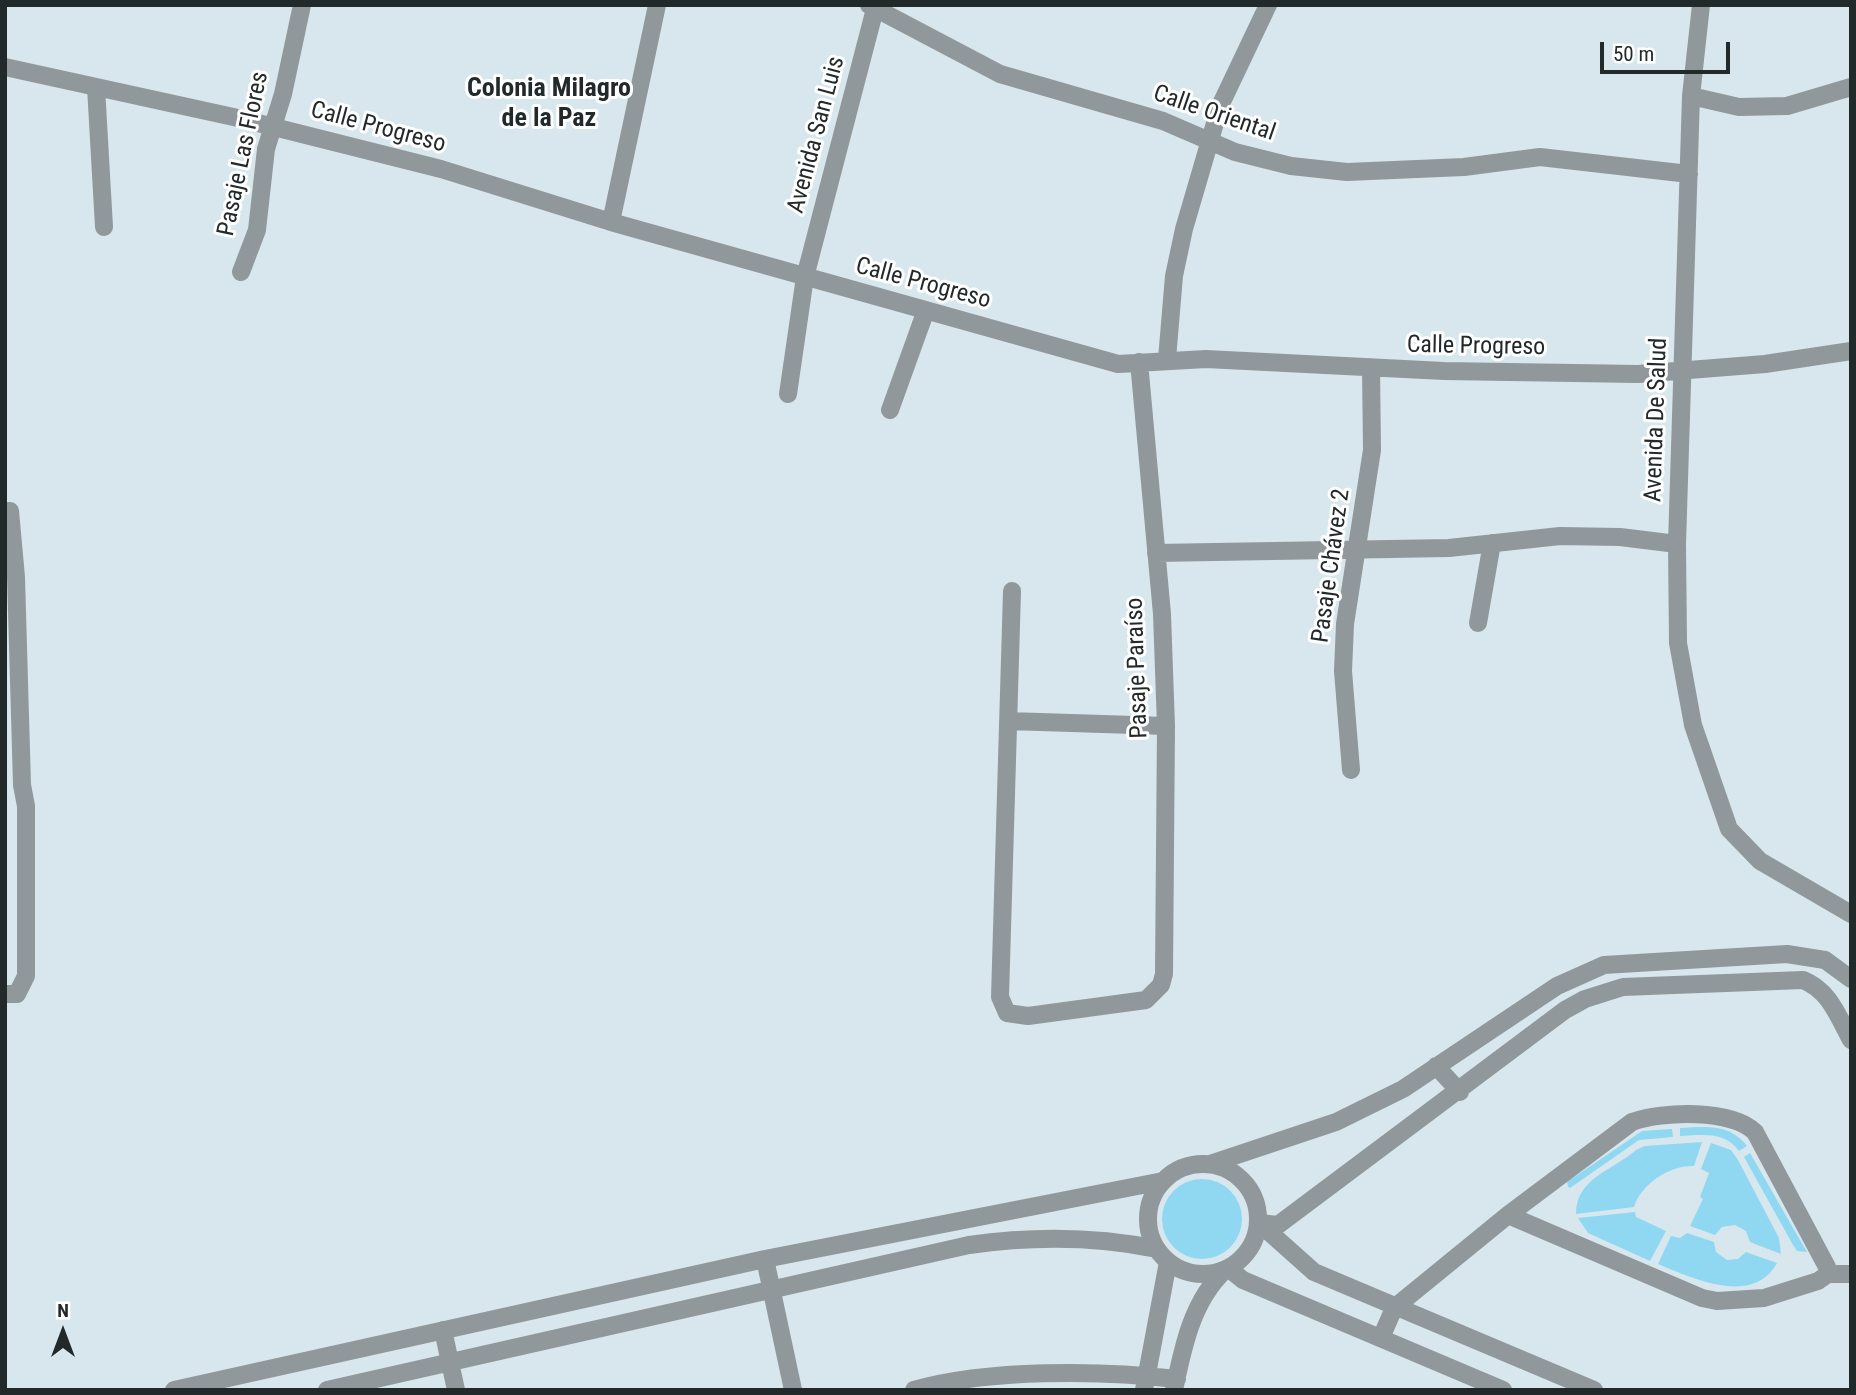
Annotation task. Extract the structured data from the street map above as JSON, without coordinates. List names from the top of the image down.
{
  "streets": {
    "street": [
      "Calle Oriental",
      "Calle Progreso",
      "Avenida San Luis",
      "Pasaje Las Flores",
      "Avenida De Salud",
      "Pasaje Chávez 2",
      "Pasaje Paraíso"
    ]
  },
  "crossings": [
    ["Calle Oriental", "Avenida San Luis"],
    ["Calle Oriental", "Avenida De Salud"],
    ["Calle Progreso", "Avenida San Luis"],
    ["Calle Progreso", "Pasaje Las Flores"],
    ["Calle Progreso", "Avenida De Salud"],
    ["Calle Progreso", "Pasaje Chávez 2"],
    ["Calle Progreso", "Pasaje Paraíso"]
  ],
  "districts": ["Colonia Milagro de la Paz"],
  "scale_bar": "50 m",
  "north": "top"
}
